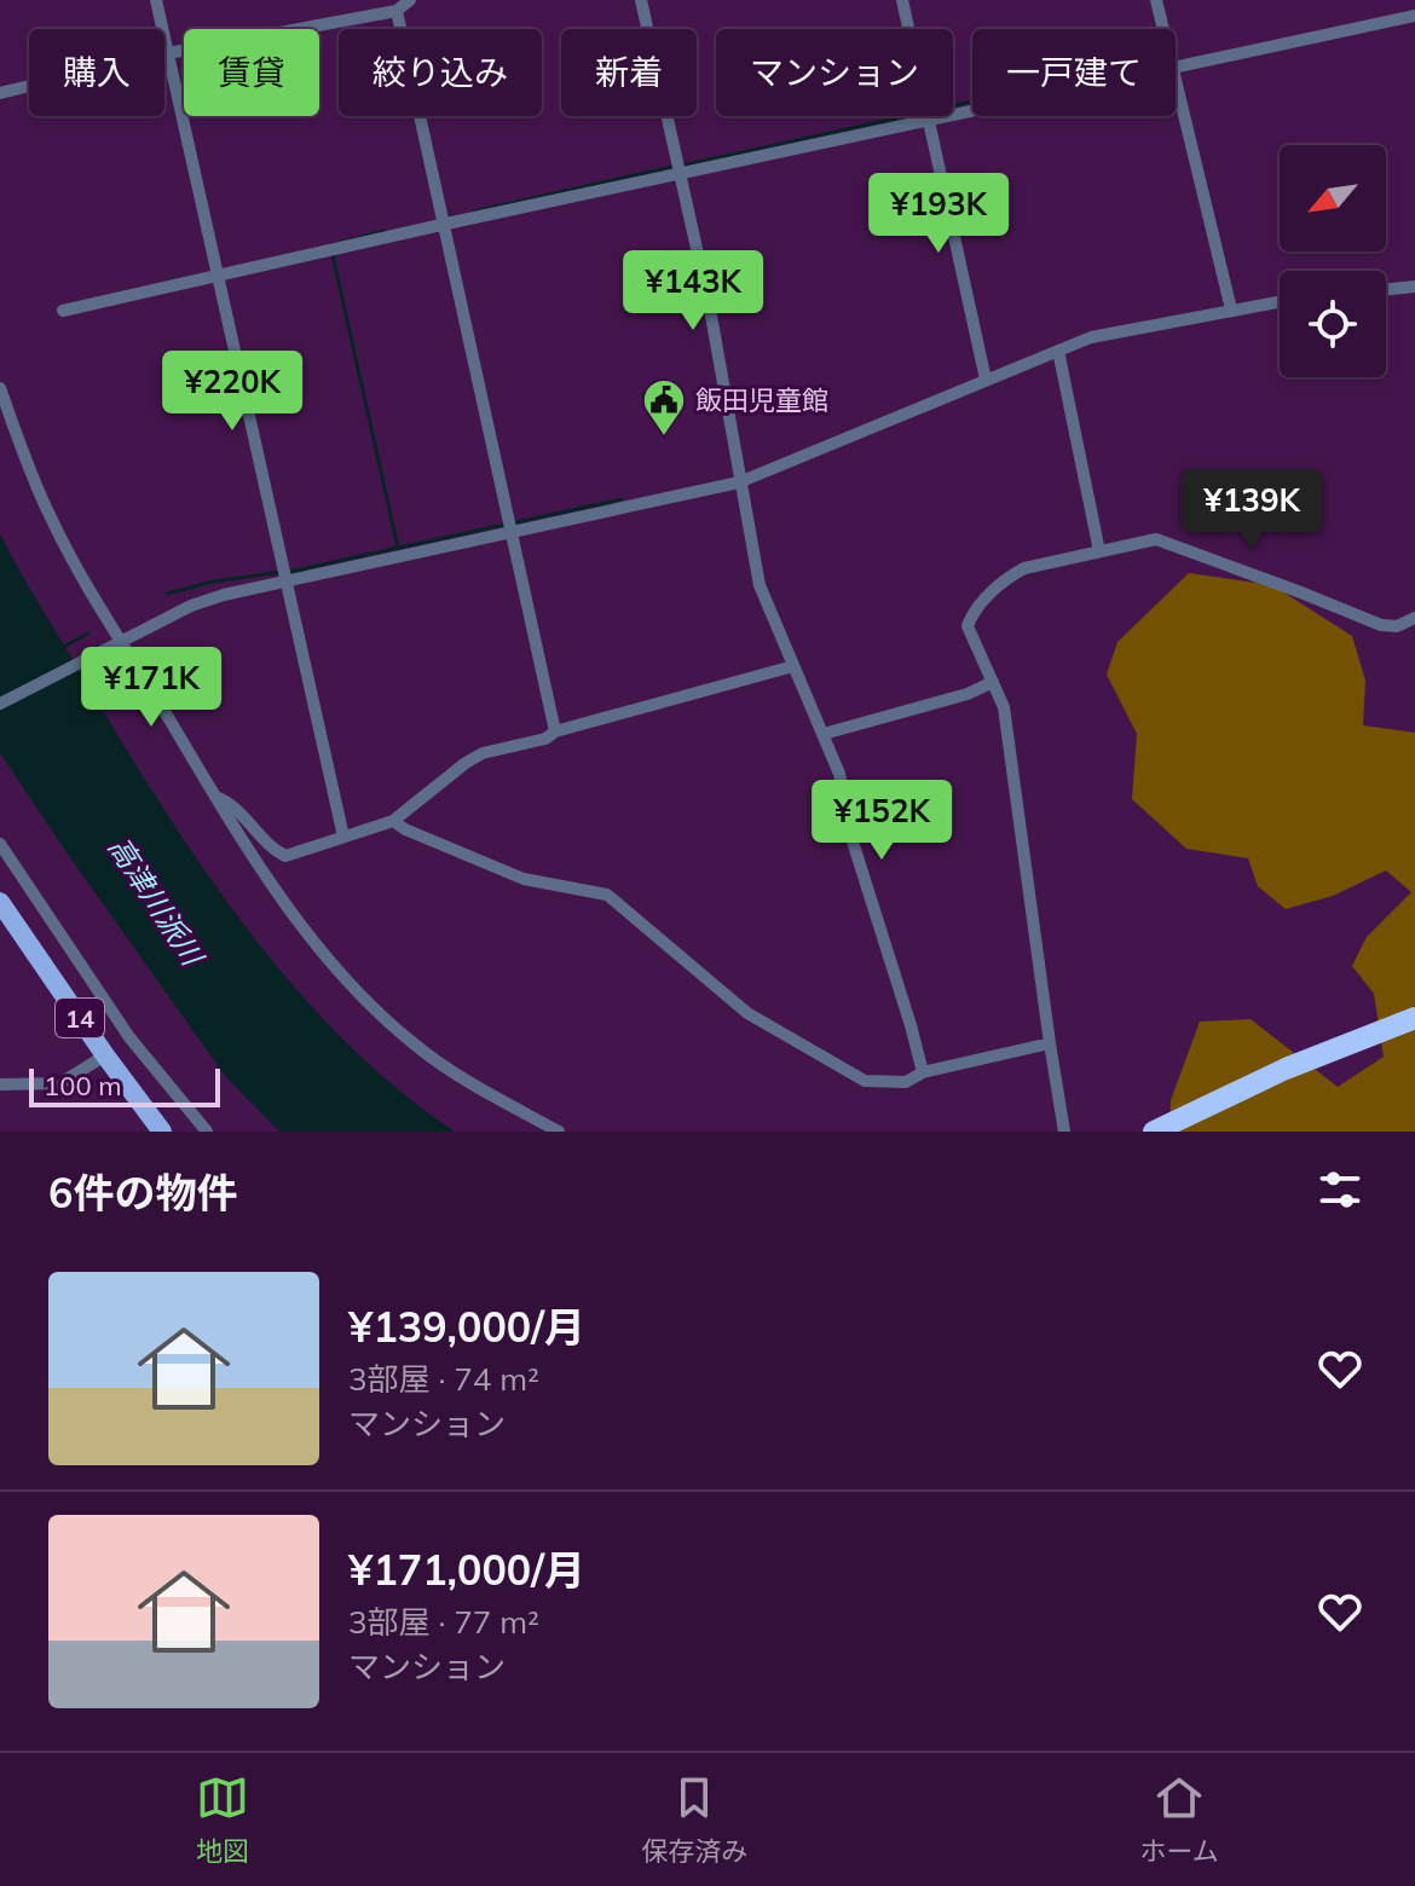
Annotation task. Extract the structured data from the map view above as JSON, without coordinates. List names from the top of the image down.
{
  "streets": {
    "main road": ["14"]
  },
  "water": ["高津川派川"],
  "places": {
    "public building": ["飯田児童館"]
  },
  "scale_bar": "100 m",
  "north": "bottom left",
  "page": {
    "chip": [
      "購入",
      "賃貸",
      "絞り込み",
      "新着",
      "マンション",
      "一戸建て"
    ],
    "price": [
      "¥193K",
      "¥143K",
      "¥220K",
      "¥139K",
      "¥171K",
      "¥152K"
    ],
    "scale": "100 m",
    "heading": "6件の物件",
    "list": [
      {
        "name": "¥139,000/月",
        "note": "3部屋 · 74 m² · マンション"
      },
      {
        "name": "¥171,000/月",
        "note": "3部屋 · 77 m² · マンション"
      }
    ],
    "tabs": ["地図", "保存済み", "ホーム"]
  }
}
